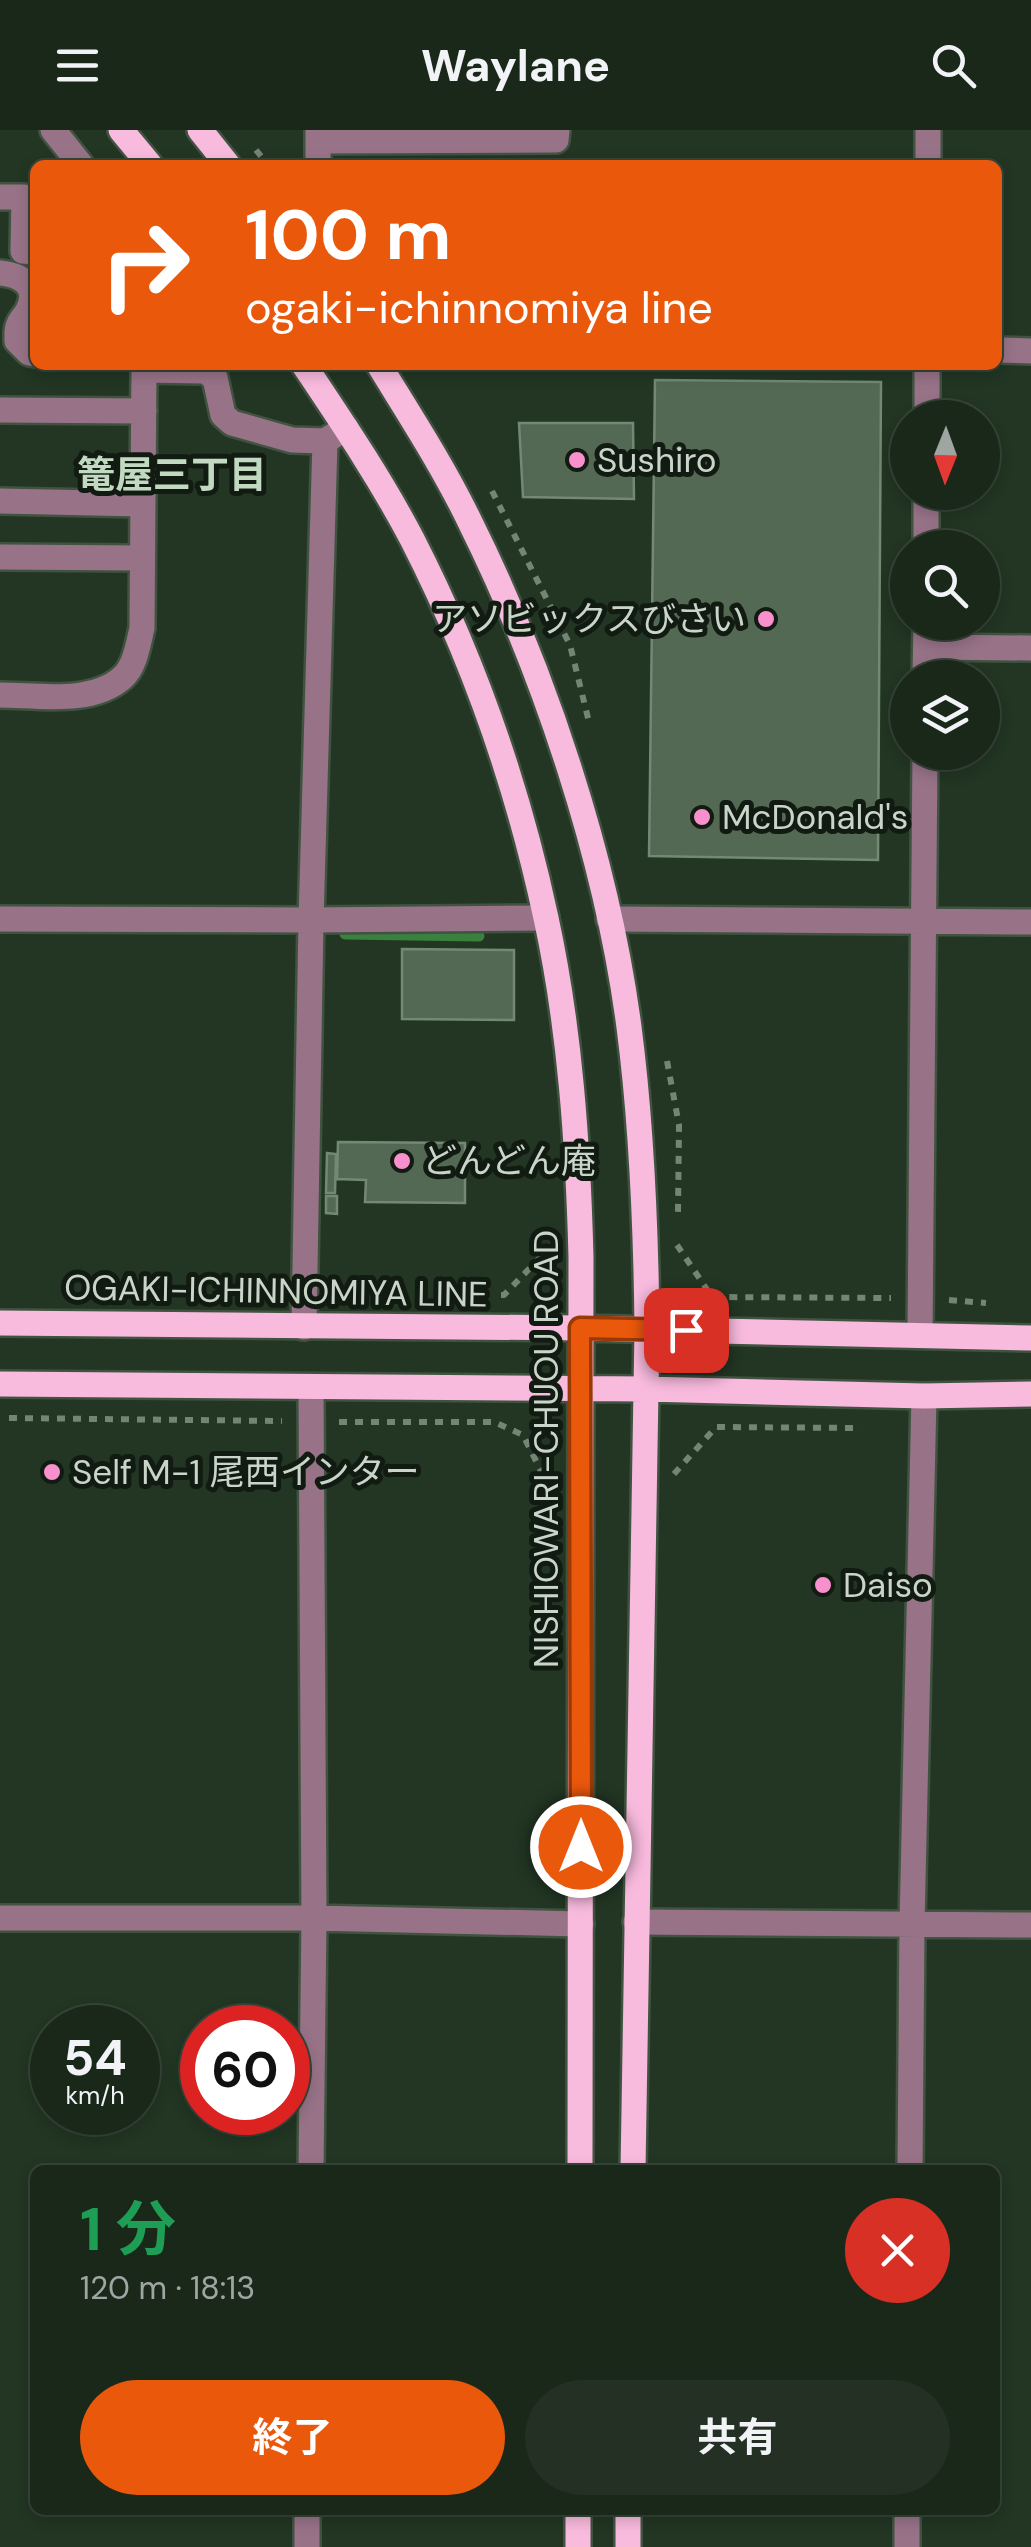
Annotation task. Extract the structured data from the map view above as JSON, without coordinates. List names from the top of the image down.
{
  "streets": {
    "main road": ["OGAKI-ICHINNOMIYA LINE", "NISHIOWARI-CHUOU ROAD"]
  },
  "crossings": [
    ["OGAKI-ICHINNOMIYA LINE", "NISHIOWARI-CHUOU ROAD"]
  ],
  "districts": ["篭屋三丁目"],
  "places": [
    "Sushiro",
    "アソビックスびさい",
    "McDonald's",
    "どんどん庵",
    "Self M-1 尾西インター",
    "Daiso"
  ],
  "north": "bottom",
  "page": {
    "header": "Waylane",
    "turn": ["100 m", "ogaki-ichinnomiya line"],
    "speed": "54 km/h",
    "limit": "60",
    "heading": ["1 分", "120 m · 18:13"],
    "buttons": ["終了", "共有"]
  }
}
